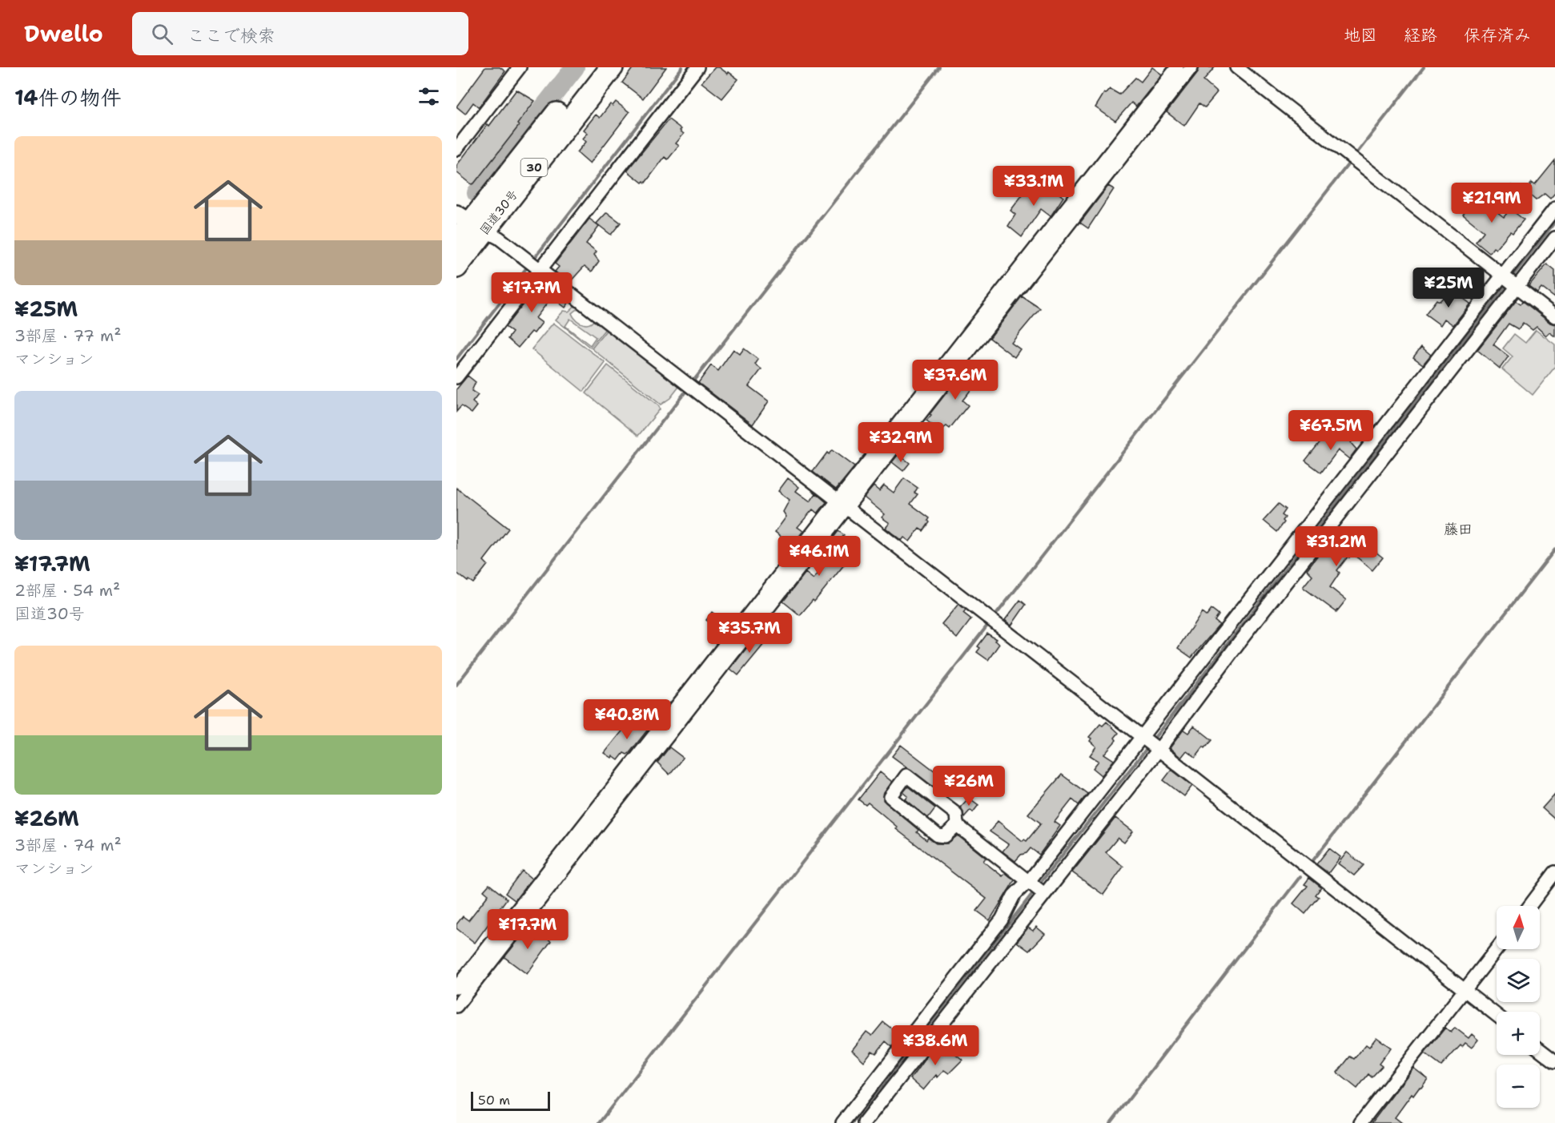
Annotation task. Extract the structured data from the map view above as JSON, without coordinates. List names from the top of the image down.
{
  "streets": {
    "highway": ["30", "国道30号"]
  },
  "districts": ["藤田"],
  "scale_bar": "50 m",
  "north": "top",
  "page": {
    "header": "Dwello",
    "search": "ここで検索",
    "nav": ["地図", "経路", "保存済み"],
    "heading": "14件の物件",
    "list": [
      {
        "name": "¥25M",
        "note": "3部屋 · 77 m² · マンション"
      },
      {
        "name": "¥17.7M",
        "note": "2部屋 · 54 m² · 国道30号"
      },
      {
        "name": "¥26M",
        "note": "3部屋 · 74 m² · マンション"
      }
    ],
    "price": [
      "¥33.1M",
      "¥21.9M",
      "¥25M",
      "¥17.7M",
      "¥37.6M",
      "¥67.5M",
      "¥32.9M",
      "¥31.2M",
      "¥46.1M",
      "¥35.7M",
      "¥40.8M",
      "¥26M",
      "¥17.7M",
      "¥38.6M"
    ],
    "map_buttons": ["+", "−"],
    "scale": "50 m"
  }
}
